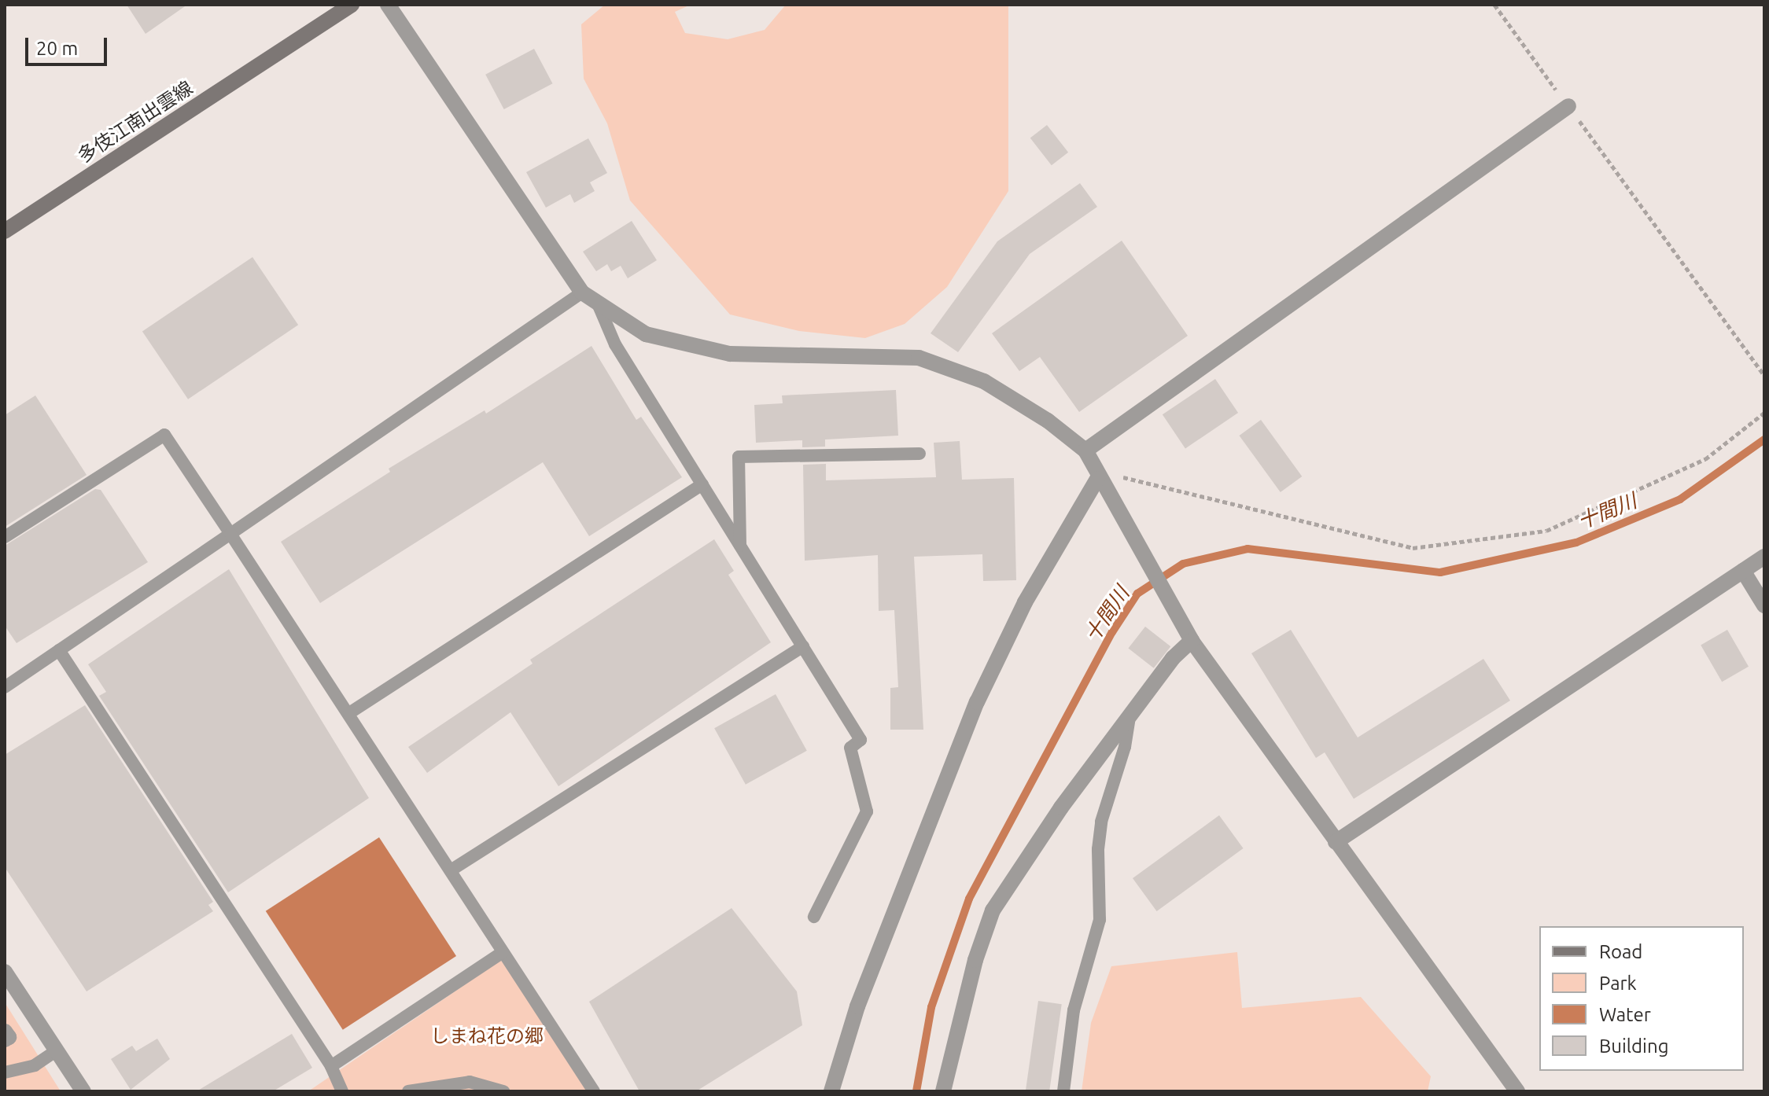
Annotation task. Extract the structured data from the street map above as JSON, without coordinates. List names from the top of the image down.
{
  "streets": {
    "main road": ["多伎江南出雲線"]
  },
  "water": ["十間川"],
  "parks": ["しまね花の郷"],
  "legend": [
    "Road",
    "Park",
    "Water",
    "Building"
  ],
  "scale_bar": "20 m"
}
